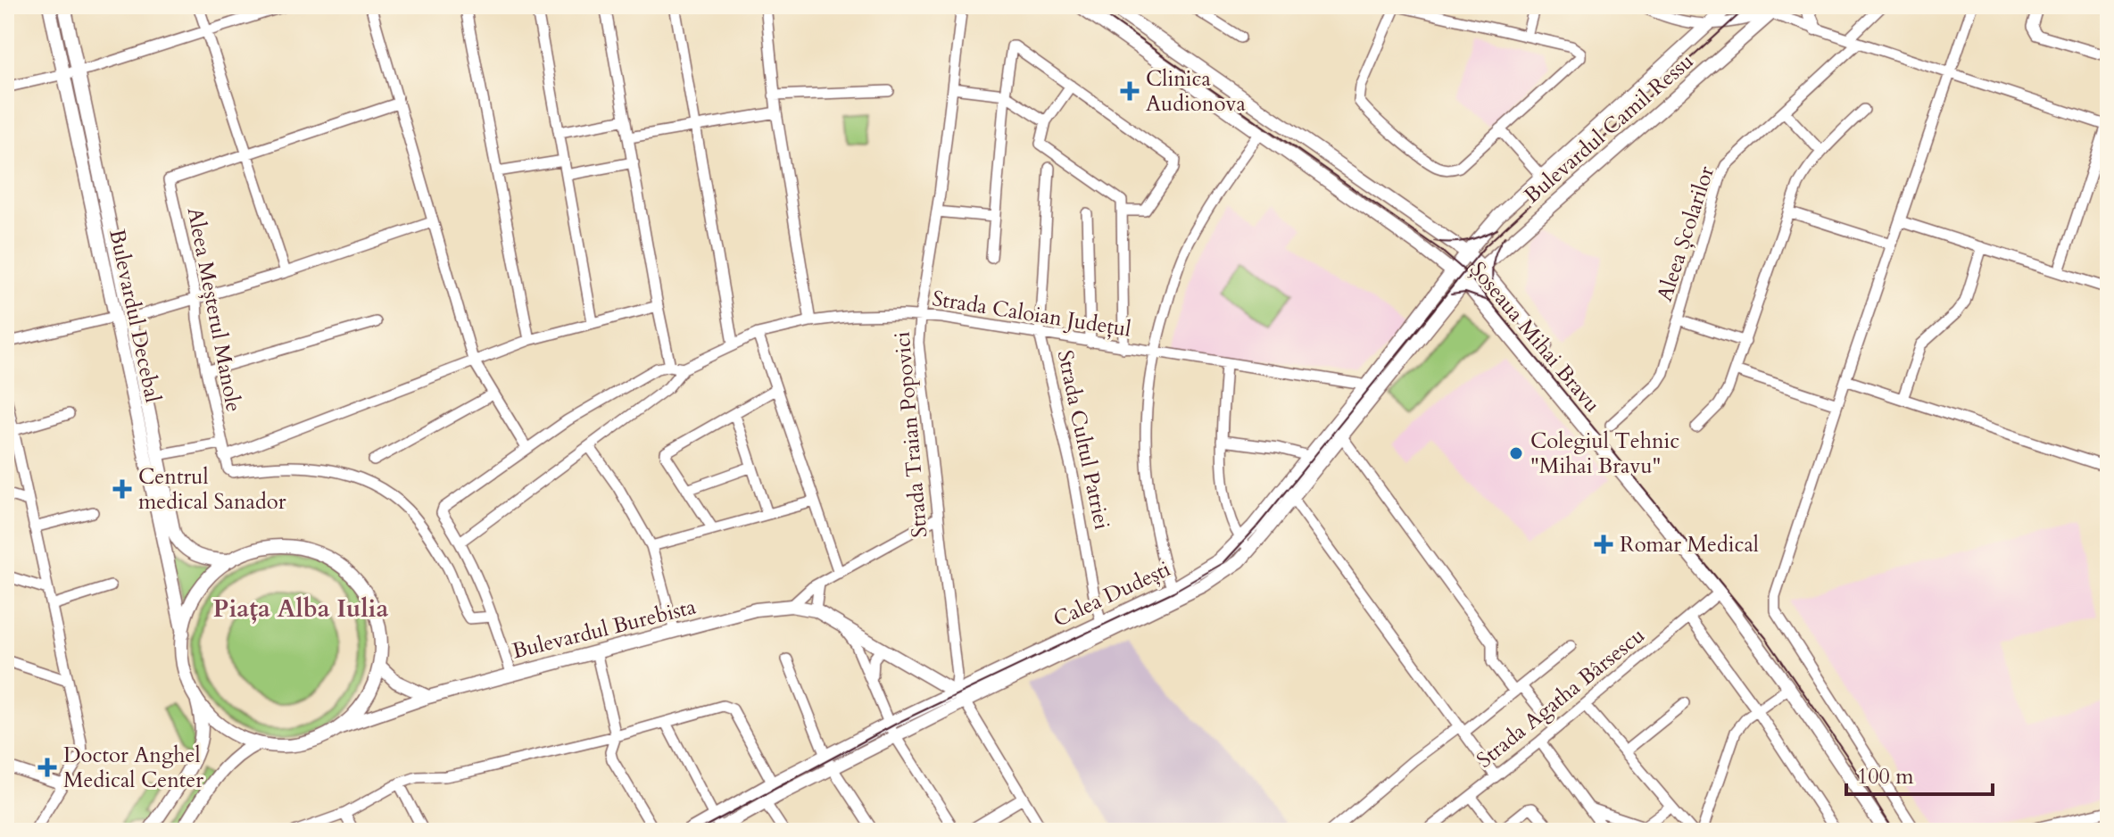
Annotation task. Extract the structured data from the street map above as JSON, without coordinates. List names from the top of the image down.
{
  "streets": {
    "main road": [
      "Bulevardul Camil Ressu",
      "Bulevardul Decebal",
      "Șoseaua Mihai Bravu",
      "Calea Dudești",
      "Bulevardul Burebista"
    ],
    "street": [
      "Aleea Școlarilor",
      "Aleea Meșterul Manole",
      "Strada Caloian Județul",
      "Strada Traian Popovici",
      "Strada Cultul Patriei",
      "Strada Agatha Bârsescu"
    ]
  },
  "crossings": [
    ["Bulevardul Camil Ressu", "Șoseaua Mihai Bravu"],
    ["Bulevardul Camil Ressu", "Calea Dudești"],
    ["Strada Caloian Județul", "Strada Traian Popovici"],
    ["Strada Caloian Județul", "Strada Cultul Patriei"],
    ["Strada Caloian Județul", "Calea Dudești"],
    ["Bulevardul Decebal", "Bulevardul Burebista"],
    ["Șoseaua Mihai Bravu", "Calea Dudești"],
    ["Șoseaua Mihai Bravu", "Strada Agatha Bârsescu"],
    ["Strada Traian Popovici", "Calea Dudești"],
    ["Strada Traian Popovici", "Bulevardul Burebista"],
    ["Strada Cultul Patriei", "Calea Dudești"],
    ["Calea Dudești", "Bulevardul Burebista"]
  ],
  "districts": ["Piața Alba Iulia"],
  "places": {
    "health": [
      "Clinica Audionova",
      "Centrul medical Sanador",
      "Romar Medical",
      "Doctor Anghel Medical Center"
    ],
    "other": ["Colegiul Tehnic \"Mihai Bravu\""]
  },
  "scale_bar": "100 m"
}
